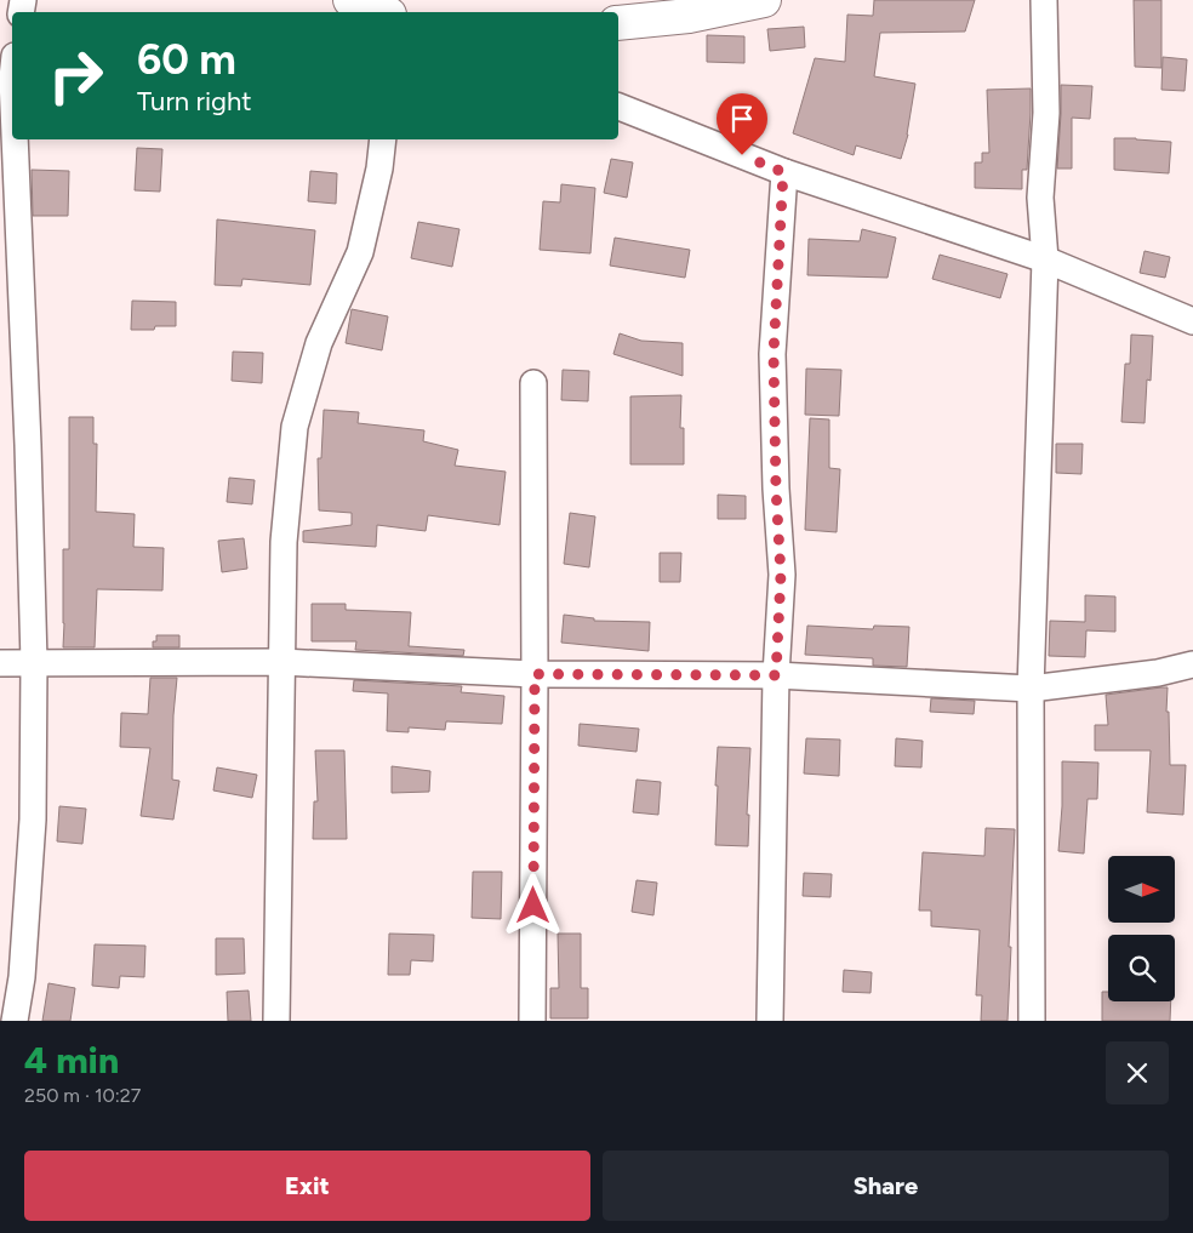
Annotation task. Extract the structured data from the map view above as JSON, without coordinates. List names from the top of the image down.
{
  "north": "right",
  "page": {
    "turn": ["60 m", "Turn right"],
    "heading": ["4 min", "250 m · 10:27"],
    "buttons": ["Exit", "Share"]
  }
}
